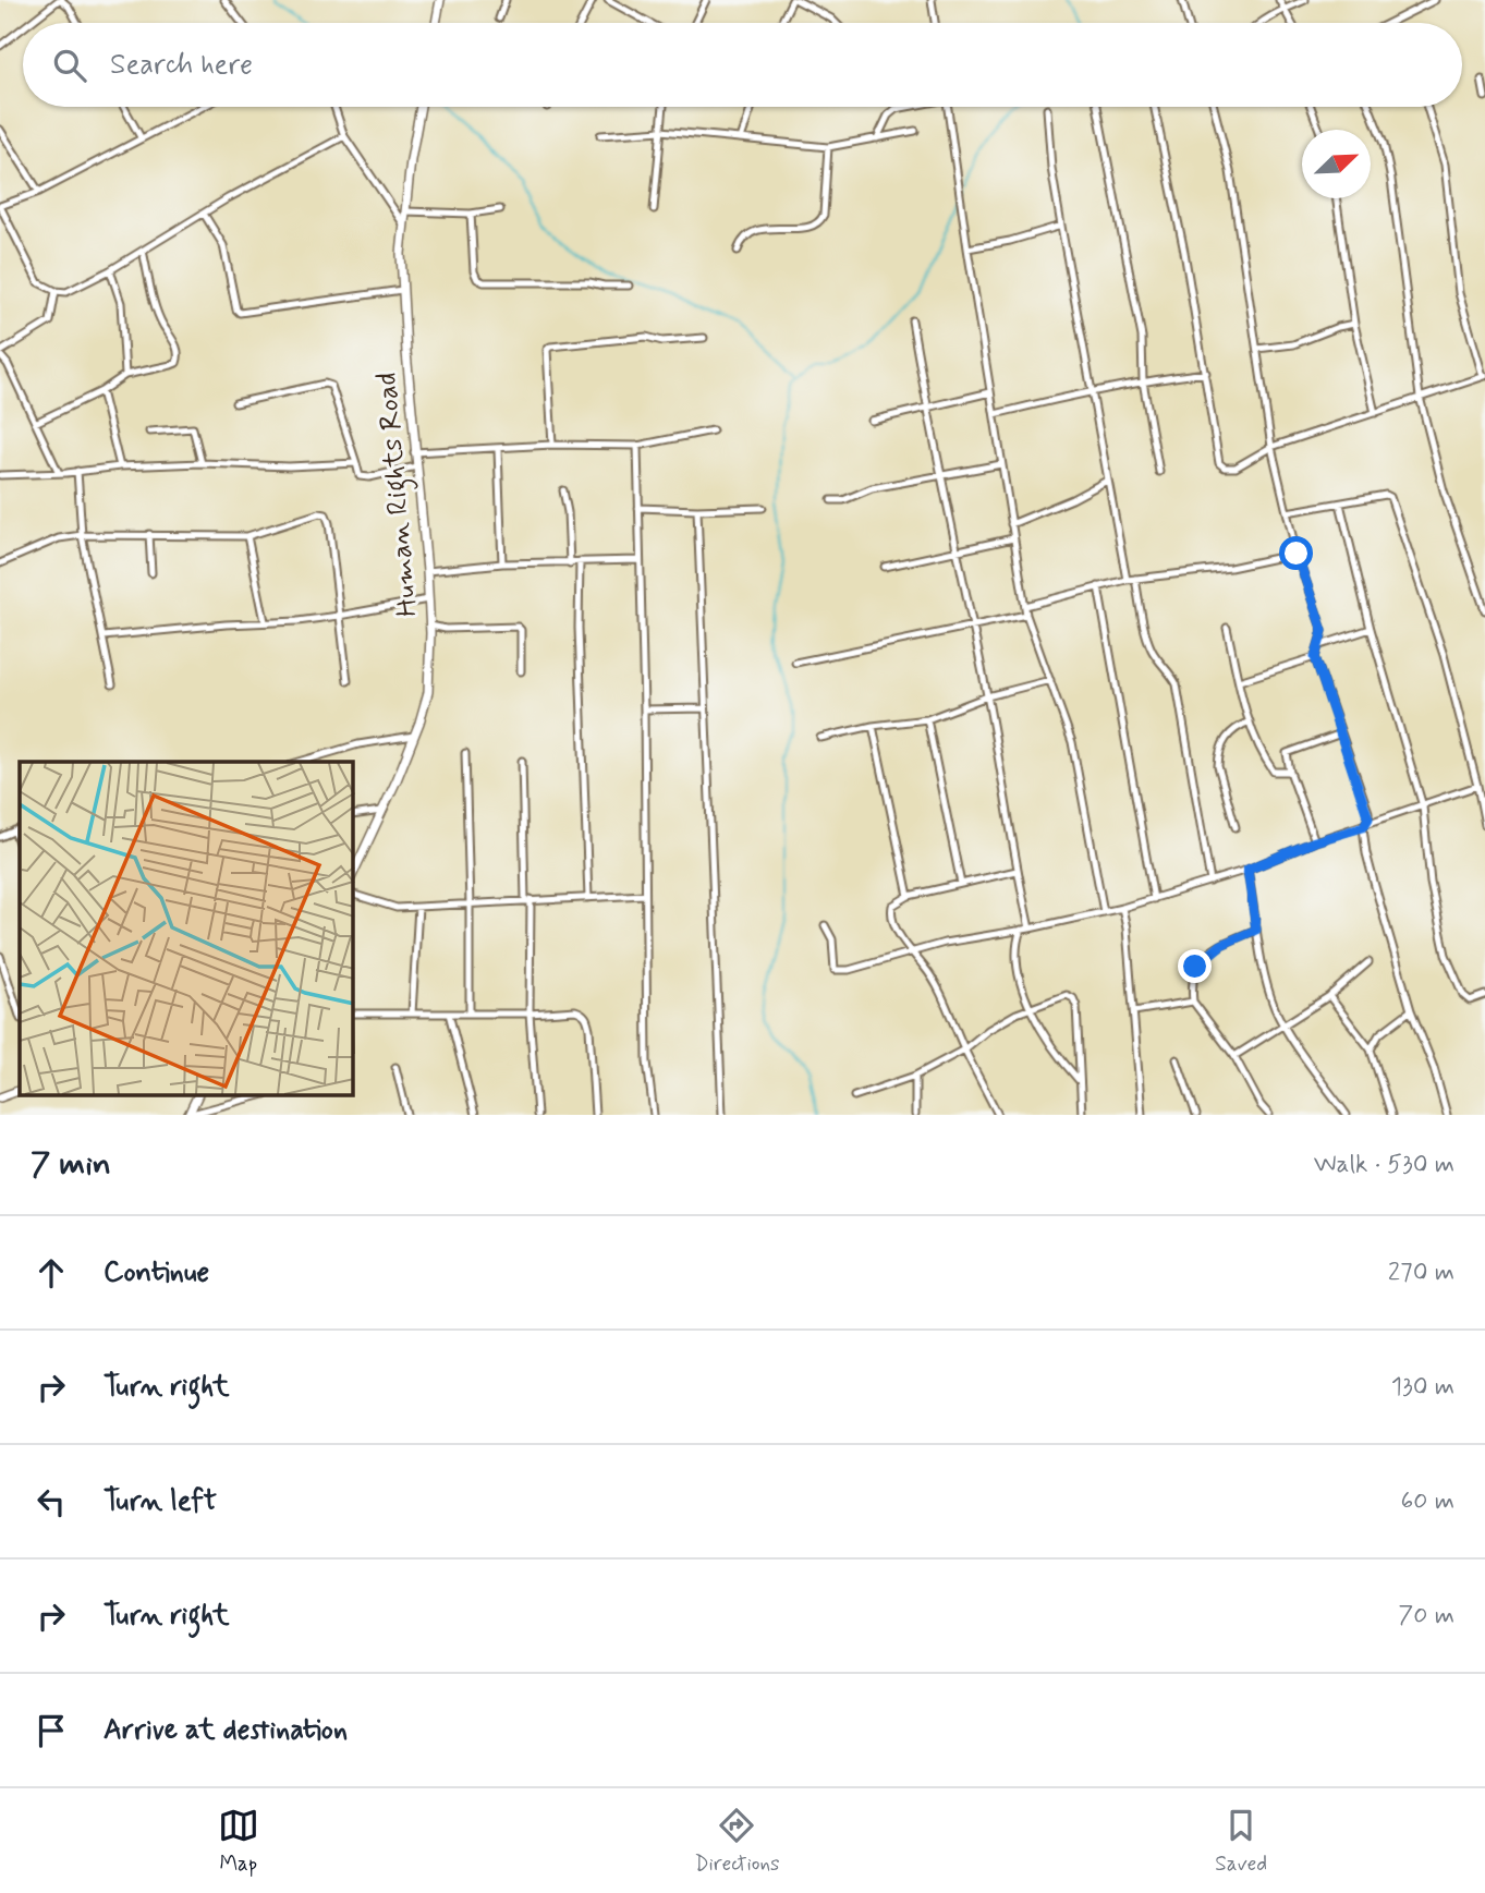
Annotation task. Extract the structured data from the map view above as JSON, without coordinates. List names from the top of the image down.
{
  "streets": {
    "street": ["Human Rights Road"]
  },
  "north": "top right",
  "page": {
    "search": "Search here",
    "heading": ["7 min", "Walk · 530 m"],
    "list": [
      ["Continue", "270 m"],
      ["Turn right", "130 m"],
      ["Turn left", "60 m"],
      ["Turn right", "70 m"],
      "Arrive at destination"
    ],
    "nav": ["Map", "Directions", "Saved"]
  }
}
